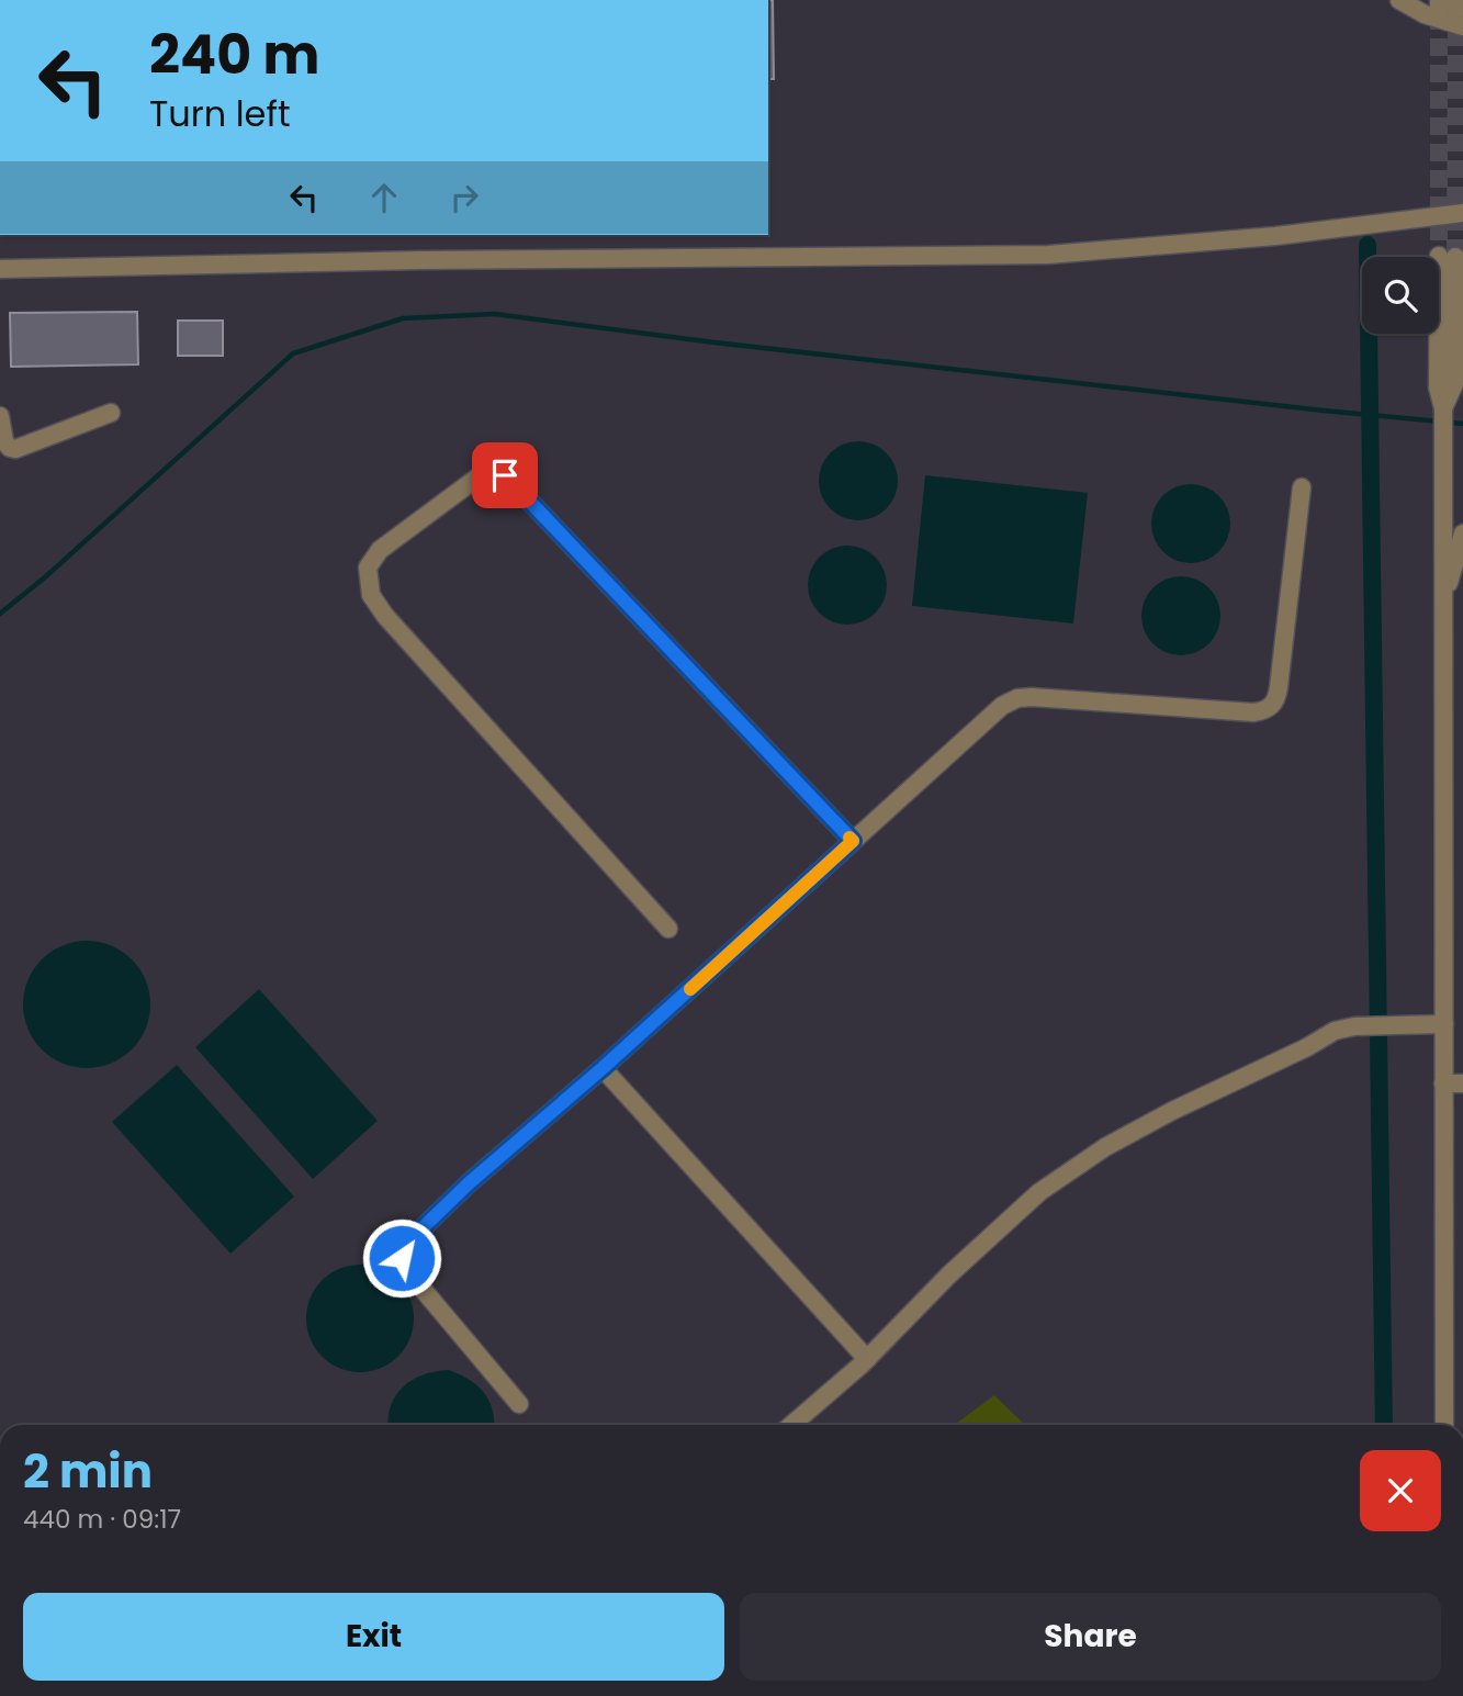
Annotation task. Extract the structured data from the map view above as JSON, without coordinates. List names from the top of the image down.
{
  "page": {
    "turn": ["240 m", "Turn left"],
    "heading": ["2 min", "440 m · 09:17"],
    "buttons": ["Exit", "Share"]
  }
}
